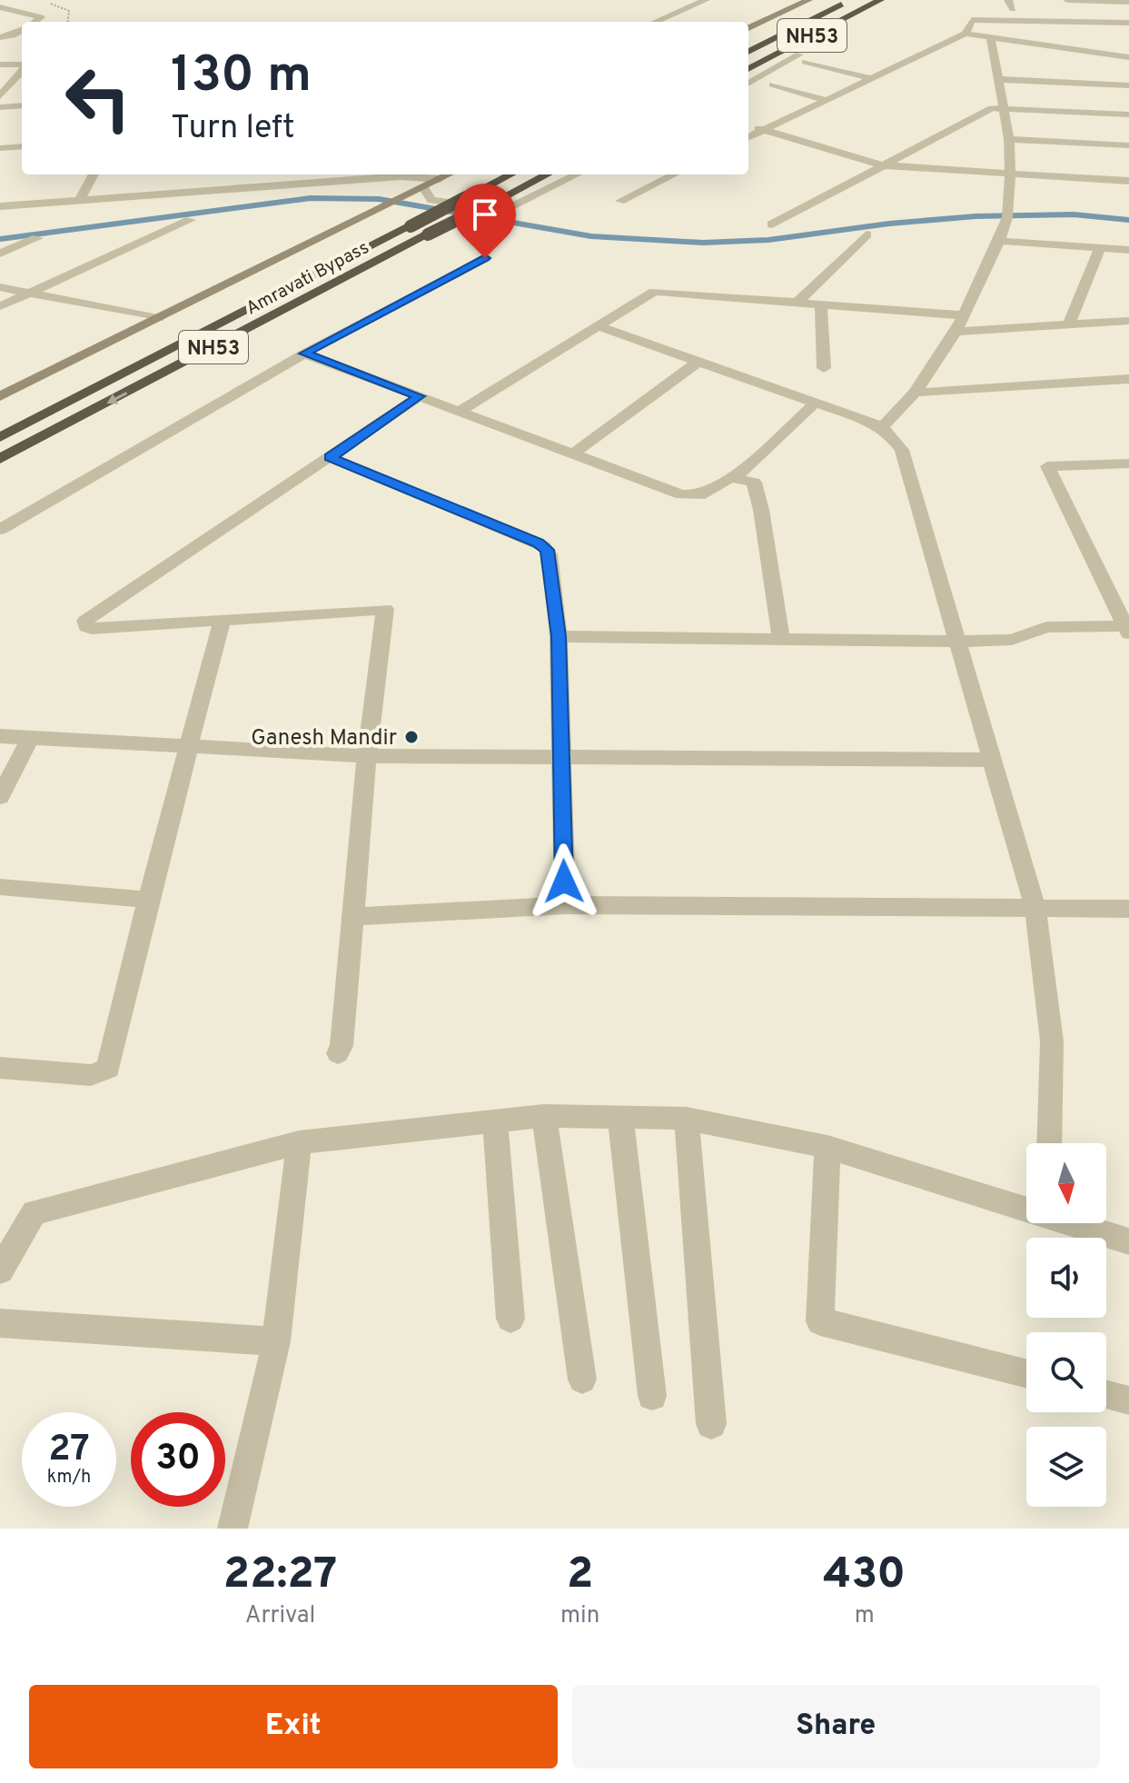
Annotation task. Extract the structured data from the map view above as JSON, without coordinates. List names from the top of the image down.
{
  "streets": {
    "highway": ["NH53", "Amravati Bypass"]
  },
  "places": ["Ganesh Mandir"],
  "north": "bottom",
  "page": {
    "turn": ["130 m", "Turn left"],
    "speed": "27 km/h",
    "limit": "30",
    "eta": [
      "22:27",
      "Arrival",
      "2",
      "min",
      "430",
      "m"
    ],
    "buttons": ["Exit", "Share"]
  }
}
